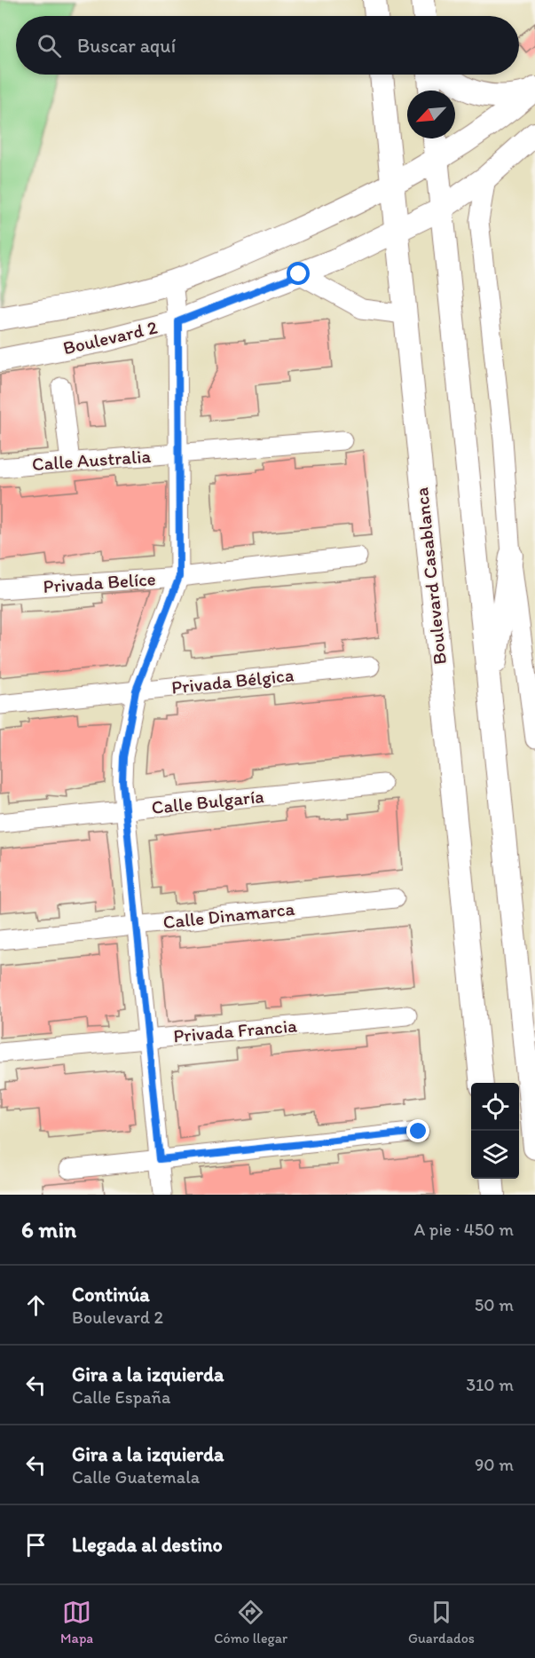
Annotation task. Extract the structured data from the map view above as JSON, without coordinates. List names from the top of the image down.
{
  "streets": {
    "main road": ["Boulevard 2", "Boulevard Casablanca"],
    "street": [
      "Calle Australia",
      "Privada Belíce",
      "Privada Bélgica",
      "Calle Bulgaría",
      "Calle Dinamarca",
      "Privada Francia"
    ]
  },
  "crossings": [
    ["Boulevard 2", "Boulevard Casablanca"]
  ],
  "north": "bottom left",
  "page": {
    "search": "Buscar aquí",
    "heading": ["6 min", "A pie · 450 m"],
    "list": [
      ["Continúa", "Boulevard 2", "50 m"],
      ["Gira a la izquierda", "Calle España", "310 m"],
      ["Gira a la izquierda", "Calle Guatemala", "90 m"],
      "Llegada al destino"
    ],
    "nav": ["Mapa", "Cómo llegar", "Guardados"]
  }
}
